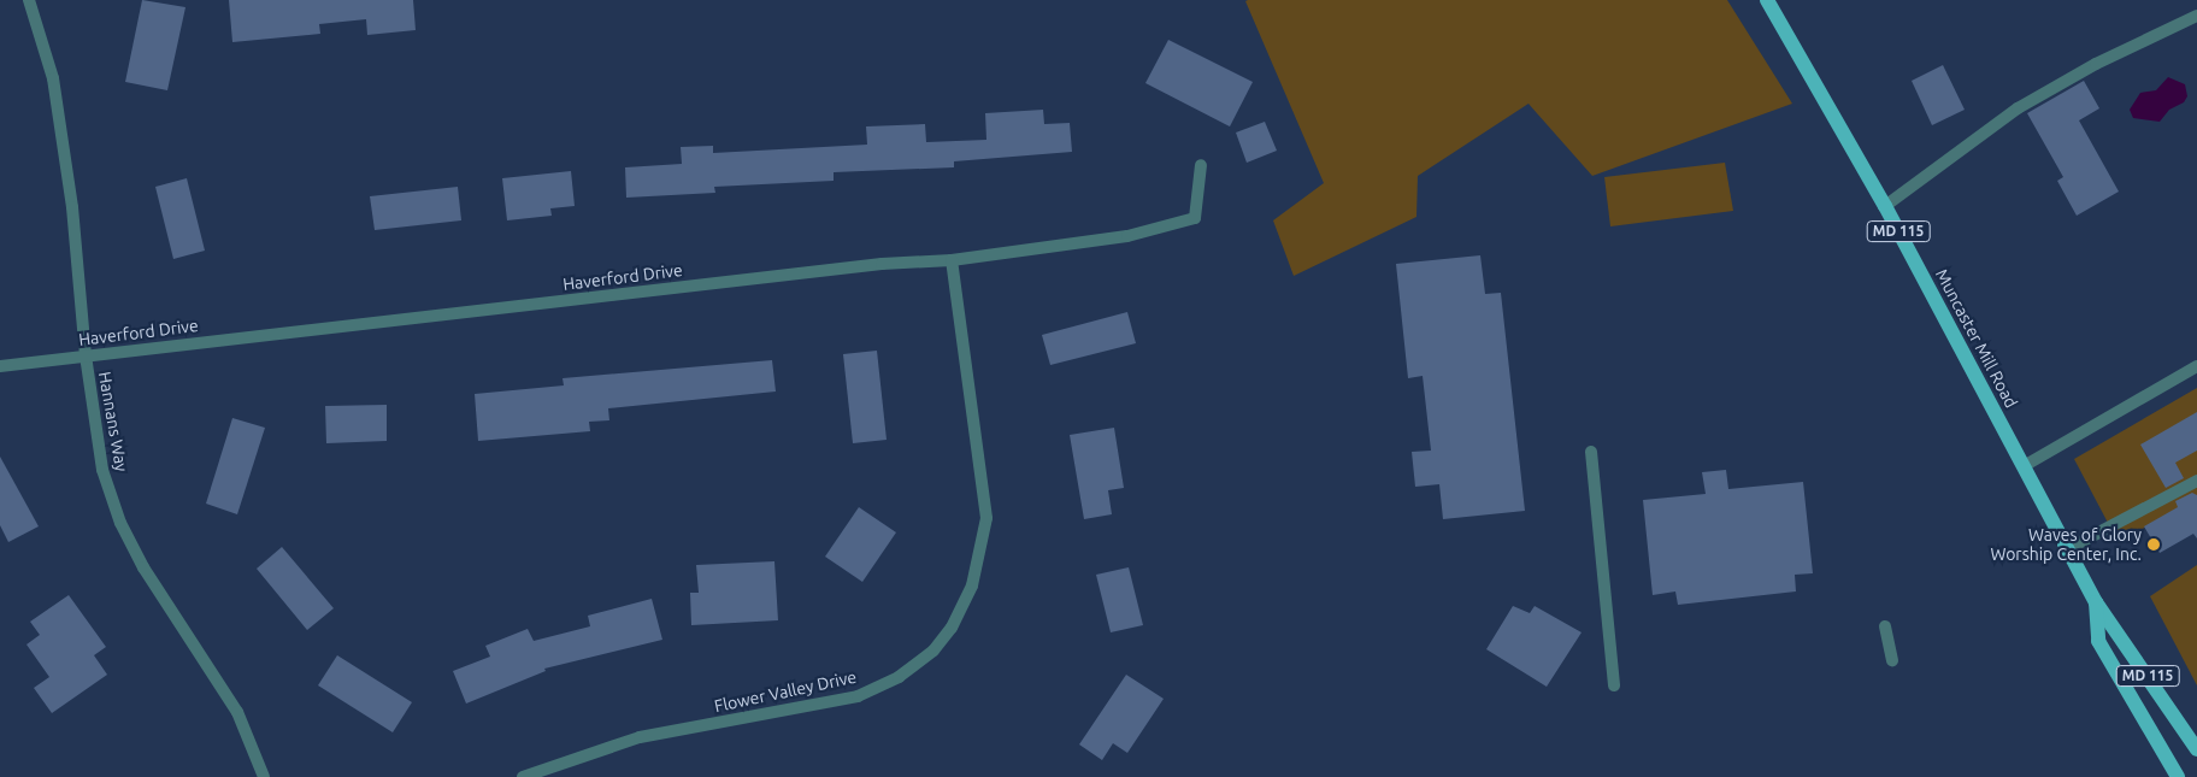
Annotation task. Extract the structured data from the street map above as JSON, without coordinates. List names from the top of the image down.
{
  "streets": {
    "main road": ["MD 115", "Muncaster Mill Road"],
    "street": ["Haverford Drive", "Hannans Way", "Flower Valley Drive"]
  },
  "crossings": [
    ["Haverford Drive", "Hannans Way"],
    ["Haverford Drive", "Flower Valley Drive"]
  ],
  "places": ["Waves of Glory Worship Center, Inc."]
}
